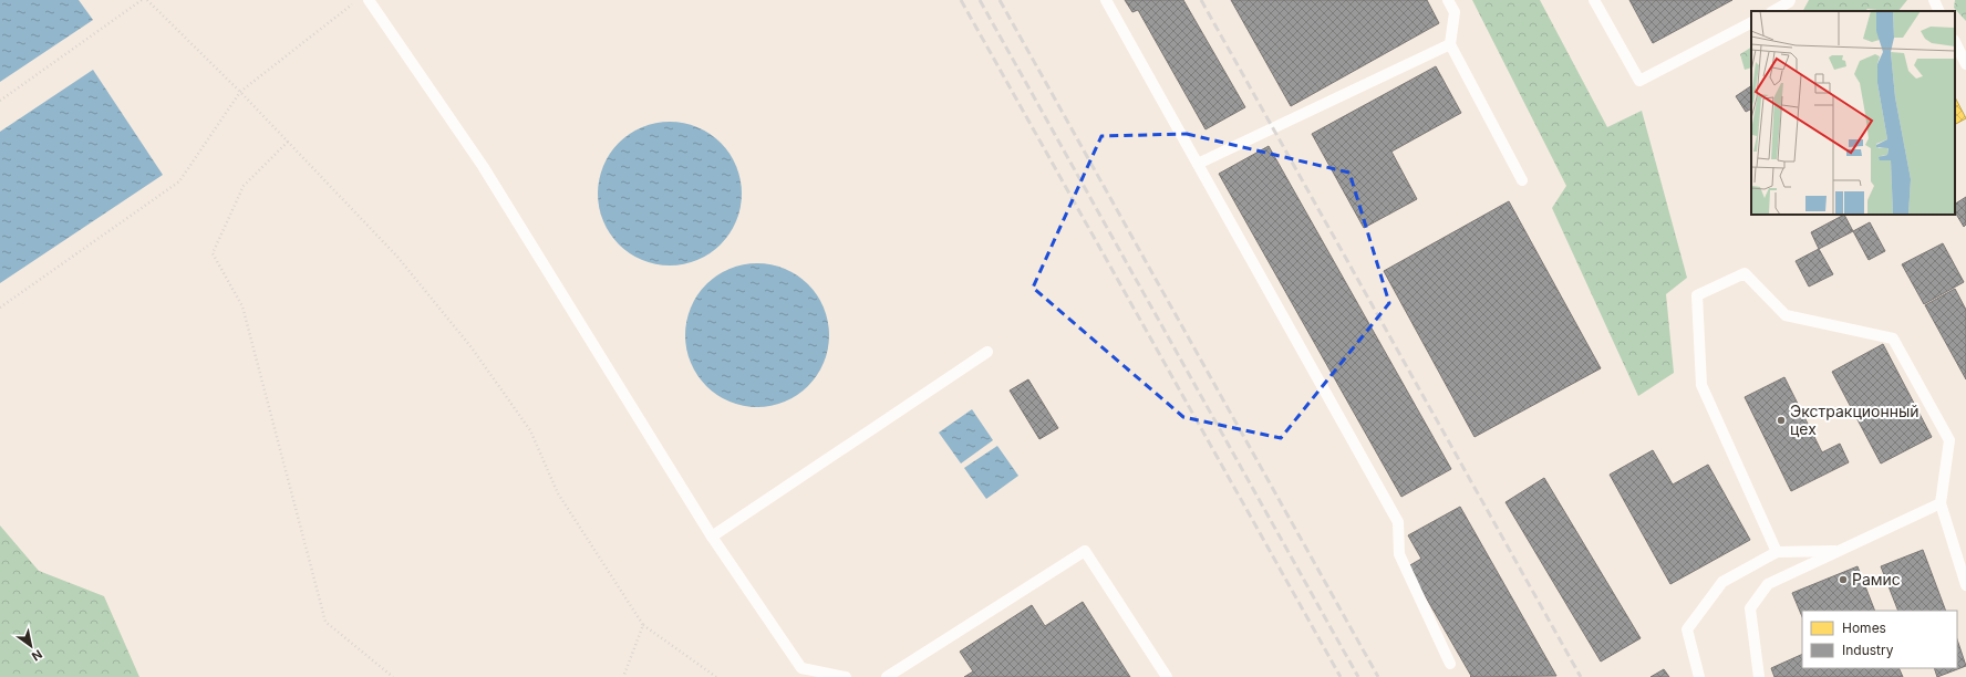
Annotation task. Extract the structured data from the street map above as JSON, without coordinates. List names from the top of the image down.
{
  "places": ["Экстракционный цех", "Рамис"],
  "legend": ["Homes", "Industry"],
  "north": "bottom right"
}
